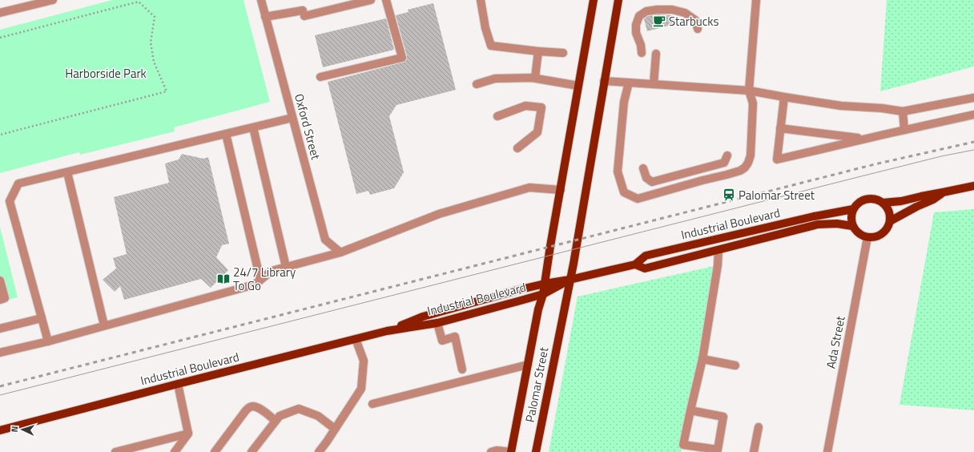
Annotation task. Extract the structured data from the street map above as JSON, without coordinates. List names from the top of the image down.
{
  "streets": {
    "main road": ["Industrial Boulevard", "Palomar Street"],
    "street": ["Oxford Street", "Ada Street"]
  },
  "crossings": [
    ["Industrial Boulevard", "Ada Street"],
    ["Industrial Boulevard", "Palomar Street"]
  ],
  "parks": ["Harborside Park"],
  "places": {
    "cafe": ["Starbucks"],
    "station": ["Palomar Street"],
    "library": ["24/7 Library To Go"]
  },
  "north": "left"
}
